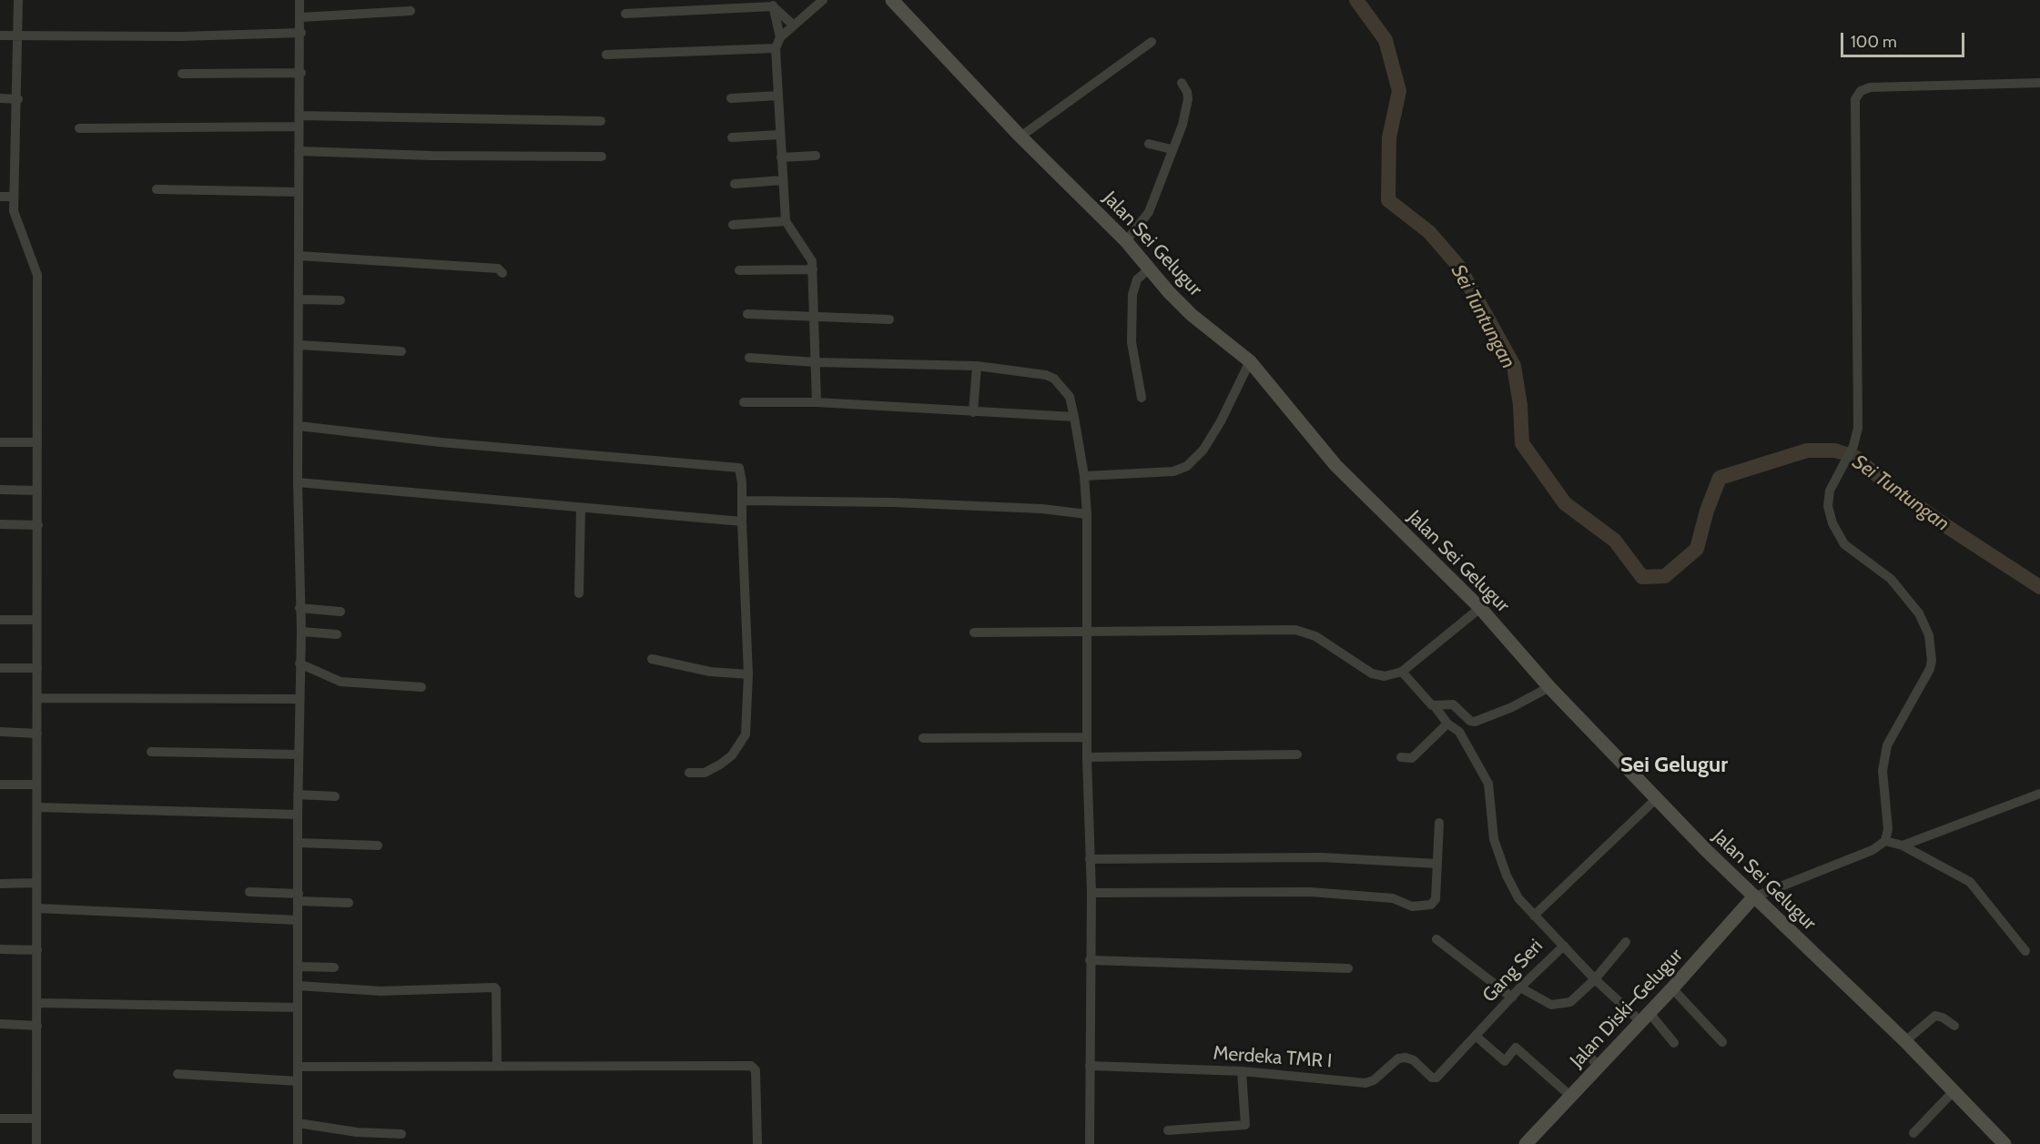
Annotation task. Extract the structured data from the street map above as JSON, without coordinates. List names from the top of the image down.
{
  "streets": {
    "main road": ["Jalan Sei Gelugur", "Jalan Diski–Gelugur"],
    "street": ["Gang Seri", "Merdeka TMR I"]
  },
  "crossings": [
    ["Jalan Sei Gelugur", "Jalan Diski–Gelugur"],
    ["Gang Seri", "Jalan Diski–Gelugur"],
    ["Gang Seri", "Merdeka TMR I"]
  ],
  "districts": ["Sei Gelugur"],
  "water": ["Sei Tuntungan"],
  "scale_bar": "100 m"
}
